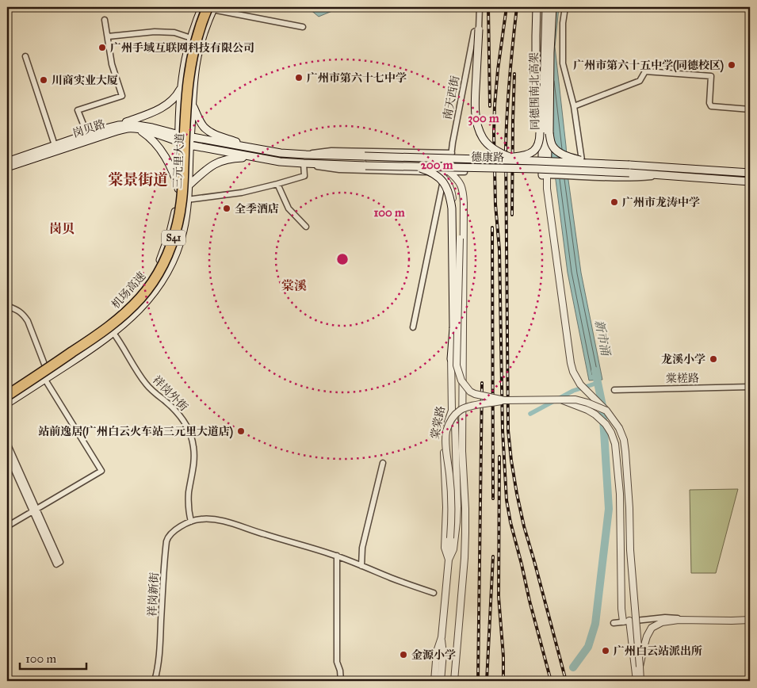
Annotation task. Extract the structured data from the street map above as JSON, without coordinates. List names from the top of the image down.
{
  "streets": {
    "highway": ["S41", "机场高速"],
    "main road": [
      "同德围南北高架",
      "岗贝路",
      "德康路",
      "三元里大道"
    ],
    "street": [
      "南天西街",
      "棠槎路",
      "祥岗外街",
      "棠棠路",
      "祥岗新街"
    ]
  },
  "crossings": [
    ["南天西街", "棠棠路"],
    ["岗贝路", "德康路"],
    ["岗贝路", "三元里大道"],
    ["德康路", "三元里大道"],
    ["三元里大道", "机场高速"],
    ["三元里大道", "祥岗外街"],
    ["祥岗外街", "祥岗新街"]
  ],
  "districts": ["棠景街道", "岗贝", "棠溪"],
  "water": ["新市涌"],
  "places": [
    "广州手域互联网科技有限公司",
    "广州市第六十五中学(同德校区)",
    "广州市第六十七中学",
    "川商实业大厦",
    "广州市龙涛中学",
    "全季酒店",
    "龙溪小学",
    "站前逸居(广州白云火车站三元里大道店)",
    "广州白云站派出所",
    "金源小学"
  ],
  "scale_bar": "100 m",
  "rings": ["300 m", "200 m", "100 m"]
}
